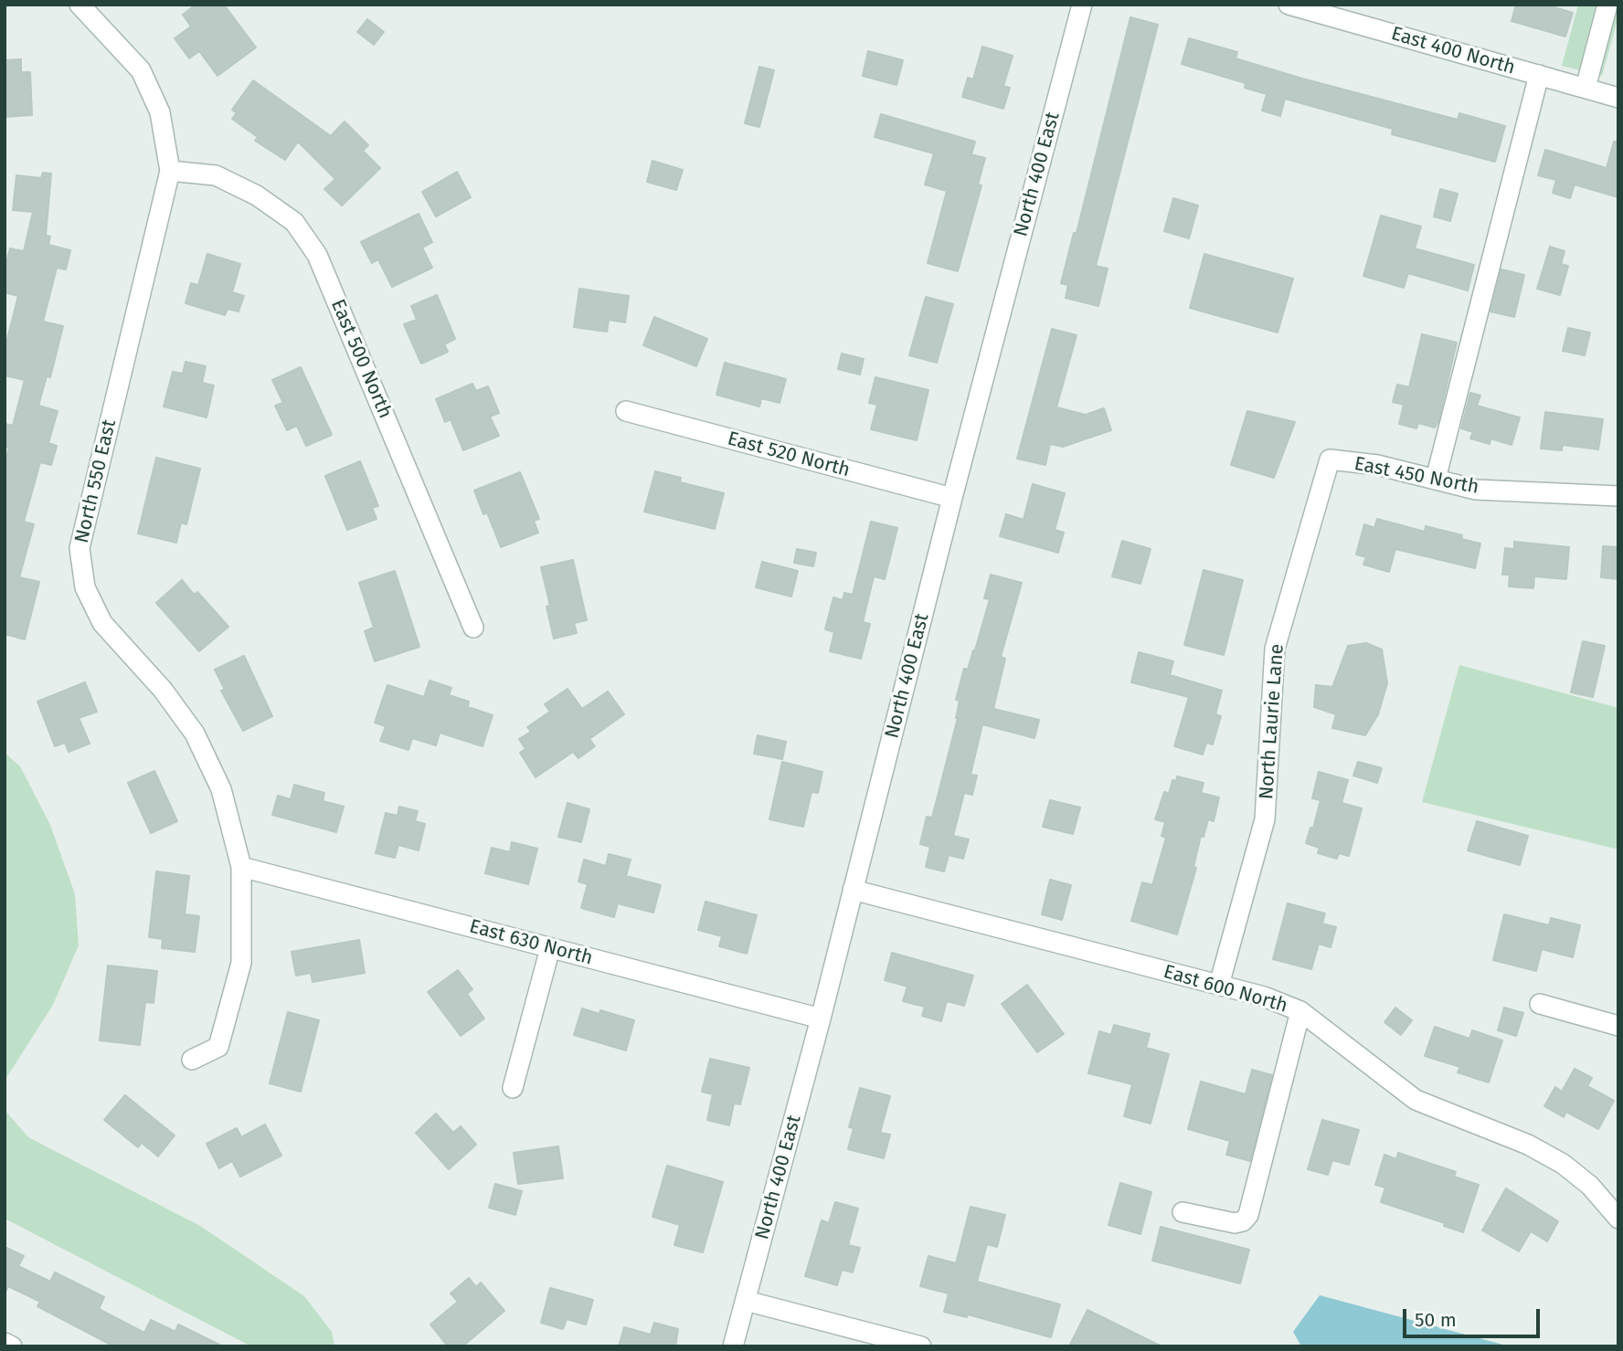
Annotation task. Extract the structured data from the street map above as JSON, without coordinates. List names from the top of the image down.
{
  "streets": {
    "street": [
      "East 400 North",
      "North 400 East",
      "East 500 North",
      "East 520 North",
      "East 450 North",
      "North 550 East",
      "North Laurie Lane",
      "East 630 North",
      "East 600 North"
    ]
  },
  "crossings": [
    ["North 400 East", "East 520 North"],
    ["North 400 East", "East 630 North"],
    ["North 400 East", "East 600 North"],
    ["East 500 North", "North 550 East"],
    ["East 450 North", "North Laurie Lane"],
    ["North 550 East", "East 630 North"],
    ["North Laurie Lane", "East 600 North"]
  ],
  "scale_bar": "50 m"
}
